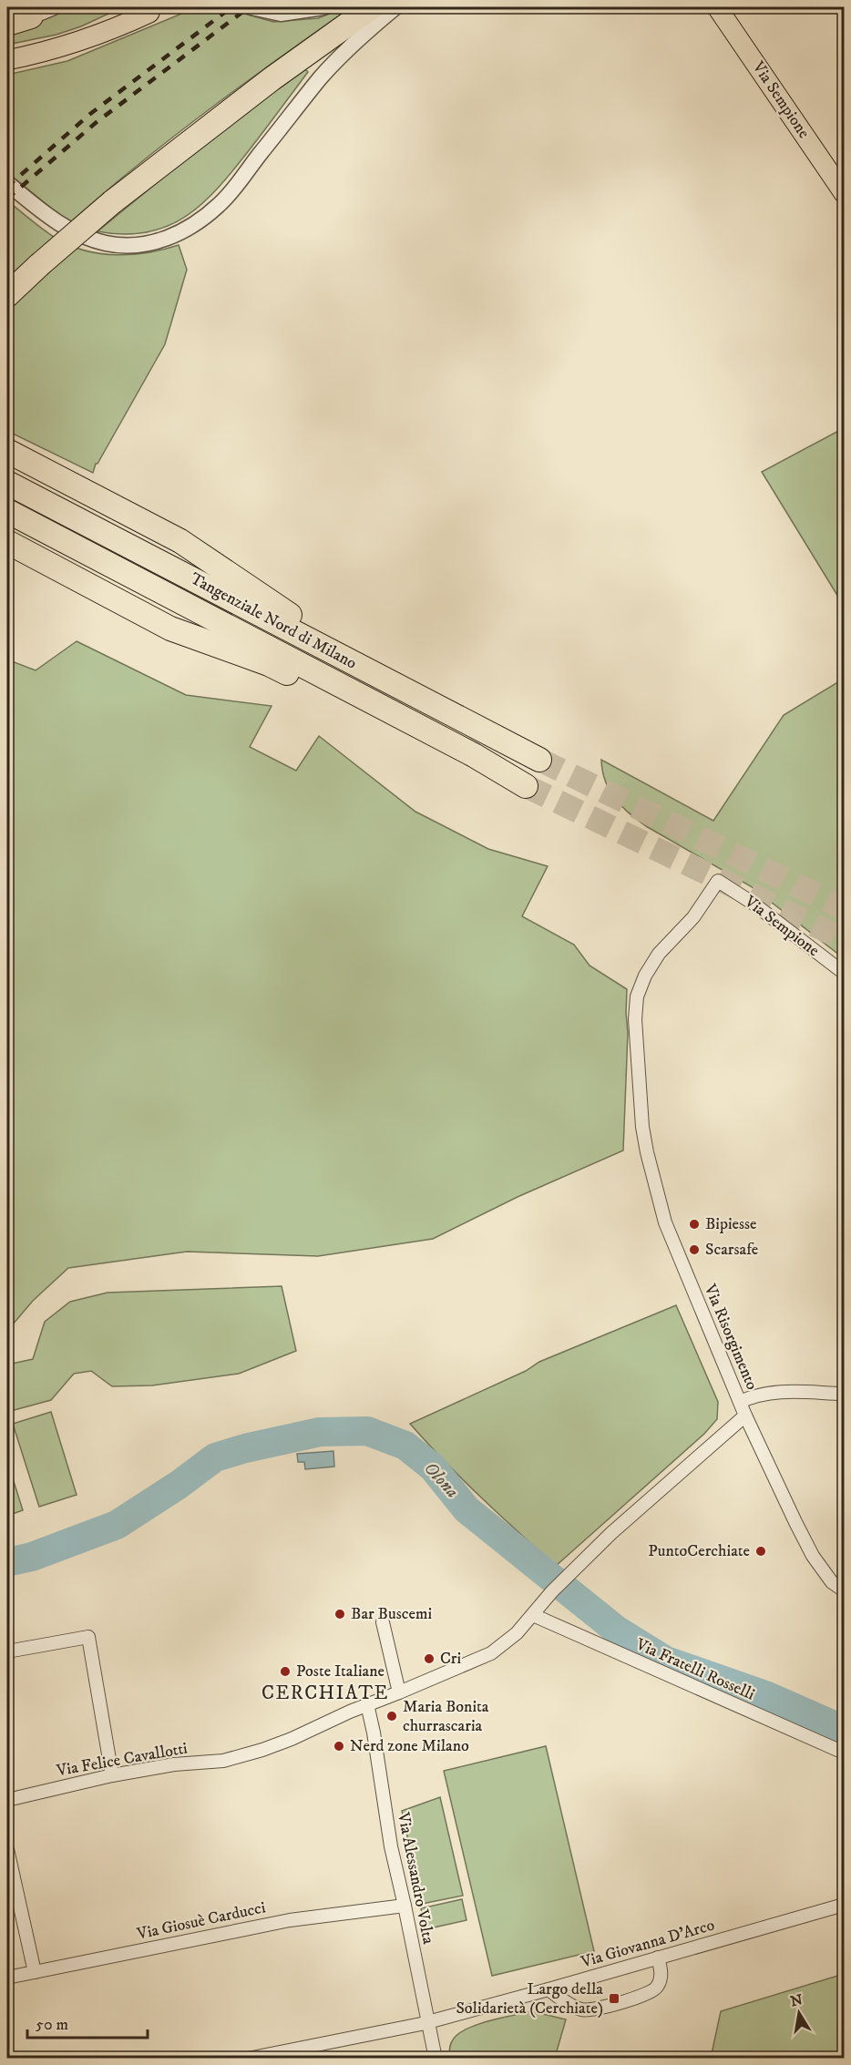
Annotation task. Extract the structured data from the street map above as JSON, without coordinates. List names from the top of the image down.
{
  "streets": {
    "highway": ["Tangenziale Nord di Milano"],
    "main road": ["Via Sempione"],
    "street": [
      "Via Risorgimento",
      "Via Fratelli Rosselli",
      "Via Felice Cavallotti",
      "Via Alessandro Volta",
      "Via Giosuè Carducci",
      "Via Giovanna D'Arco"
    ]
  },
  "crossings": [
    ["Via Sempione", "Via Risorgimento"],
    ["Via Risorgimento", "Via Fratelli Rosselli"],
    ["Via Risorgimento", "Via Felice Cavallotti"],
    ["Via Felice Cavallotti", "Via Alessandro Volta"],
    ["Via Alessandro Volta", "Via Giosuè Carducci"],
    ["Via Alessandro Volta", "Via Giovanna D'Arco"]
  ],
  "districts": ["CERCHIATE"],
  "water": ["Olona"],
  "places": {
    "other": [
      "Bipiesse",
      "Scarsafe",
      "PuntoCerchiate",
      "Bar Buscemi",
      "Cri",
      "Poste Italiane",
      "Maria Bonita churrascaria",
      "Nerd zone Milano"
    ],
    "transit": ["Largo della Solidarietà (Cerchiate)"]
  },
  "scale_bar": "50 m",
  "north": "top"
}
